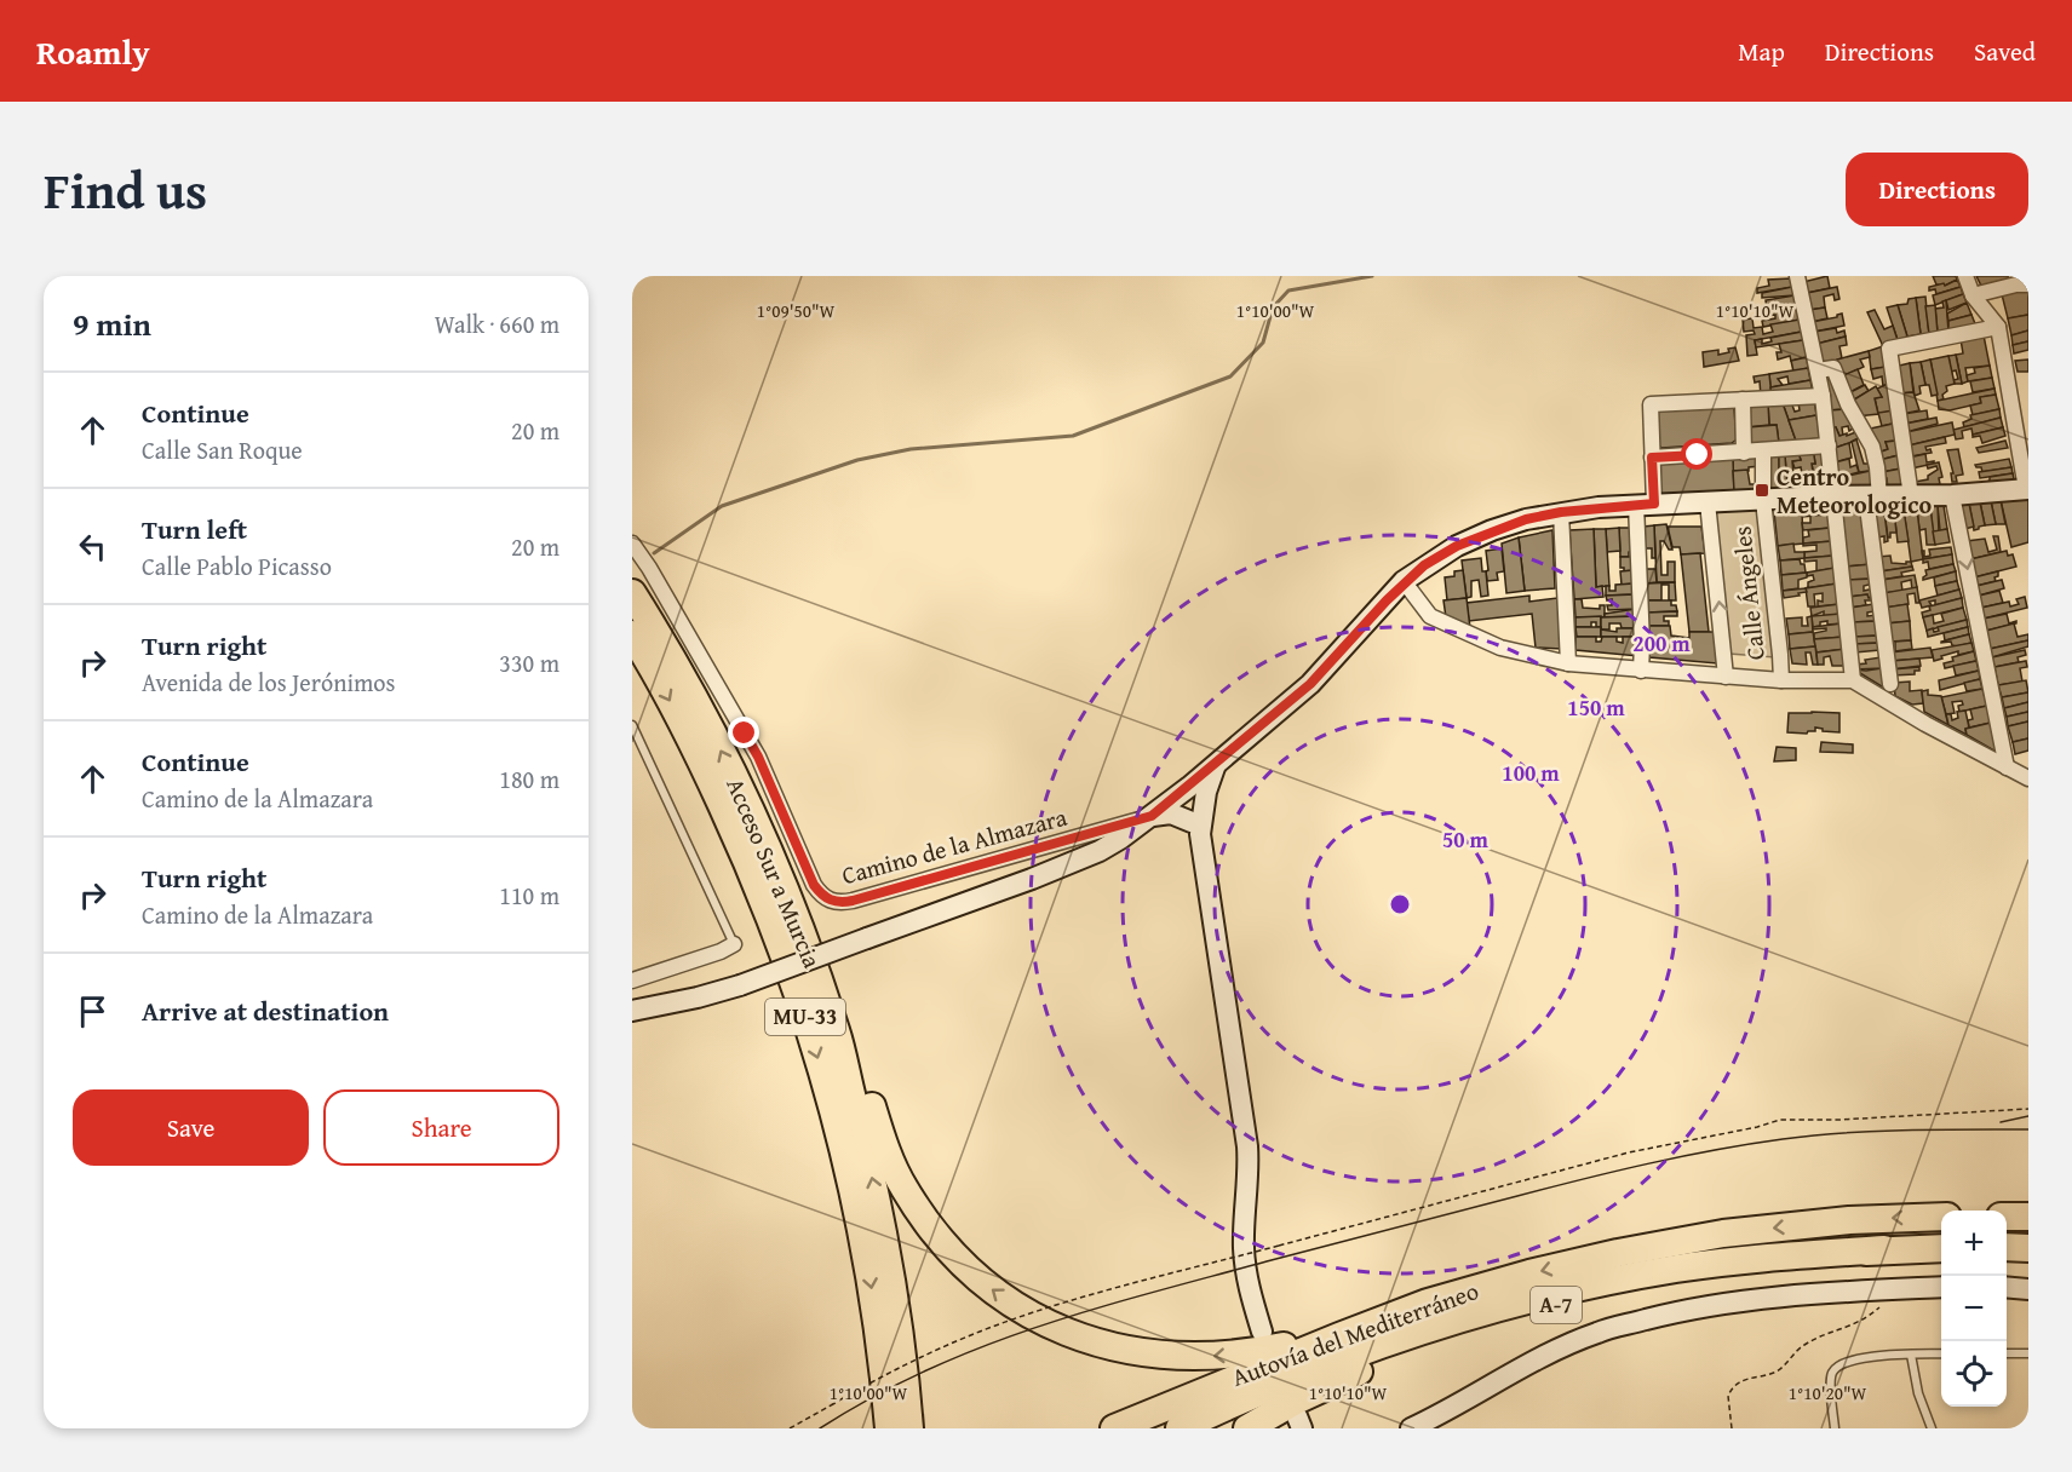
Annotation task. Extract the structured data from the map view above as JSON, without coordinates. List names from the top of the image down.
{
  "streets": {
    "highway": [
      "Acceso Sur a Murcia",
      "MU-33",
      "A-7",
      "Autovía del Mediterráneo"
    ],
    "street": ["Calle Ángeles", "Camino de la Almazara"]
  },
  "places": {
    "transit": ["Centro Meteorologico"]
  },
  "page": {
    "header": "Roamly",
    "nav": ["Map", "Directions", "Saved"],
    "title": "Find us",
    "buttons": [
      "Directions",
      ["Save", "Share"]
    ],
    "heading": ["9 min", "Walk · 660 m"],
    "list": [
      ["Continue", "Calle San Roque", "20 m"],
      ["Turn left", "Calle Pablo Picasso", "20 m"],
      ["Turn right", "Avenida de los Jerónimos", "330 m"],
      ["Continue", "Camino de la Almazara", "180 m"],
      ["Turn right", "Camino de la Almazara", "110 m"],
      "Arrive at destination"
    ],
    "map_buttons": ["+", "−"]
  },
  "coordinates": [
    "1°09'50\"W",
    "1°10'00\"W",
    "1°10'10\"W",
    "1°10'20\"W"
  ],
  "rings": [
    "200 m",
    "150 m",
    "100 m",
    "50 m"
  ]
}
